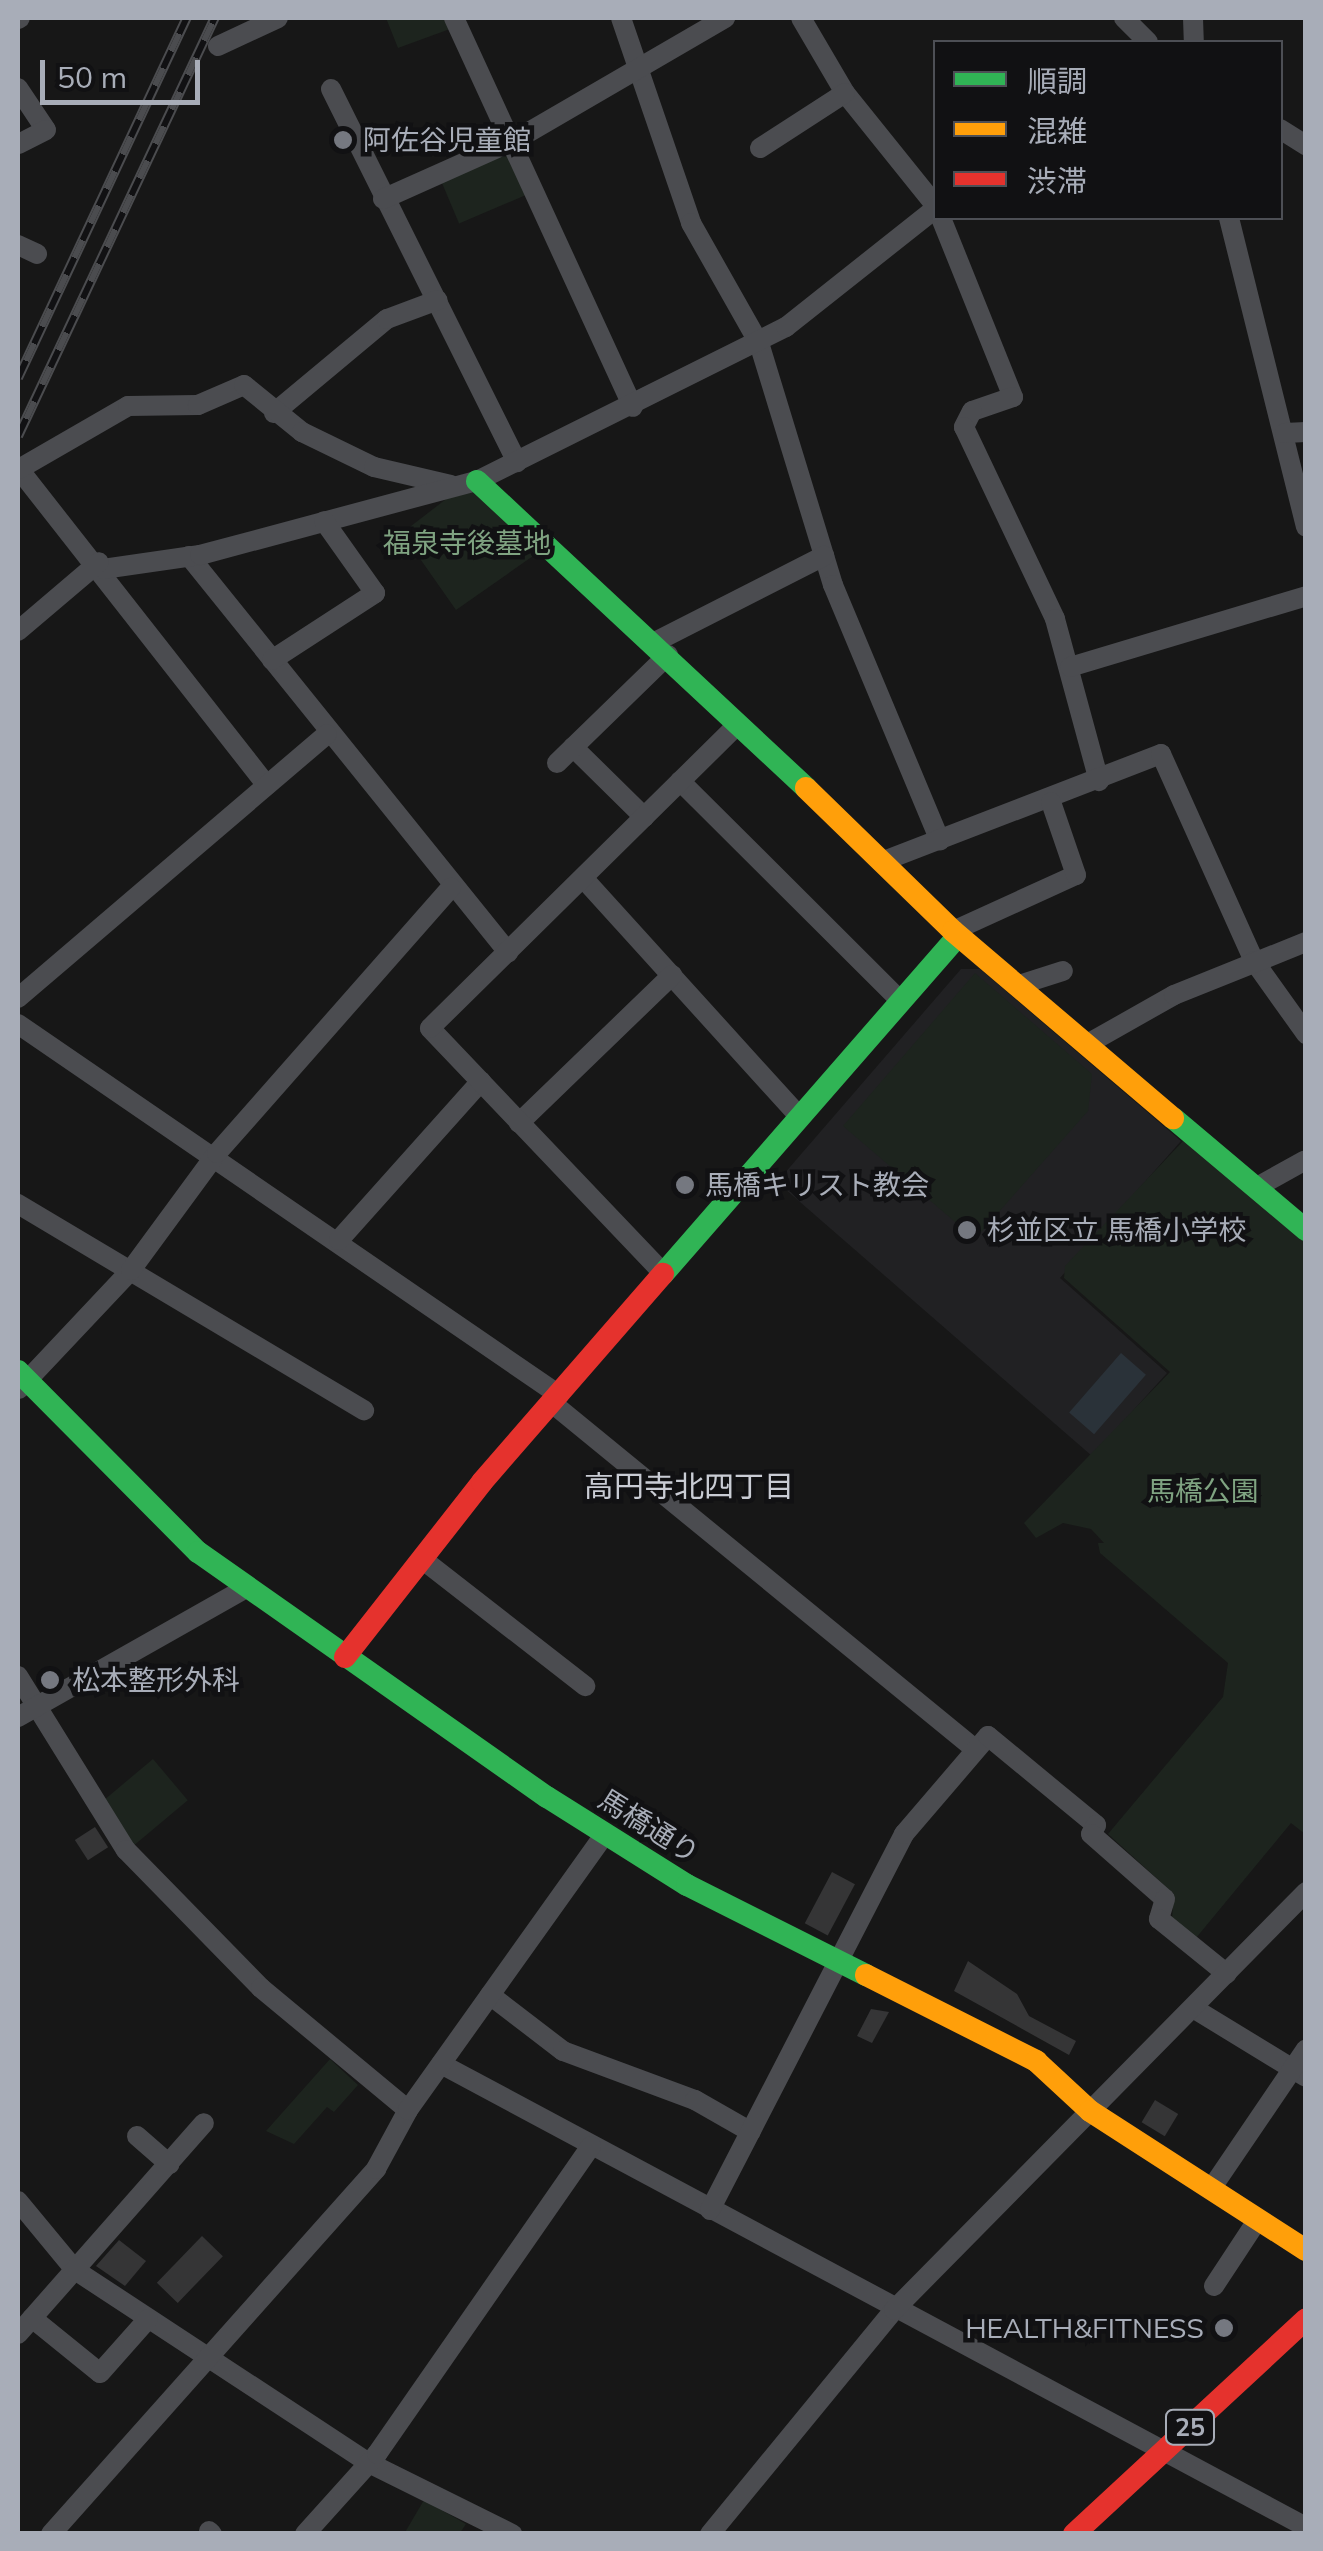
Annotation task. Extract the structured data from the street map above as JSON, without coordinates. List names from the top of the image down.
{
  "streets": {
    "street": ["馬橋通り", "25"]
  },
  "districts": ["高円寺北四丁目"],
  "parks": ["福泉寺後墓地", "馬橋公園"],
  "places": [
    "阿佐谷児童館",
    "馬橋キリスト教会",
    "杉並区立 馬橋小学校",
    "松本整形外科",
    "HEALTH&FITNESS"
  ],
  "legend": ["順調", "混雑", "渋滞"],
  "scale_bar": "50 m"
}
